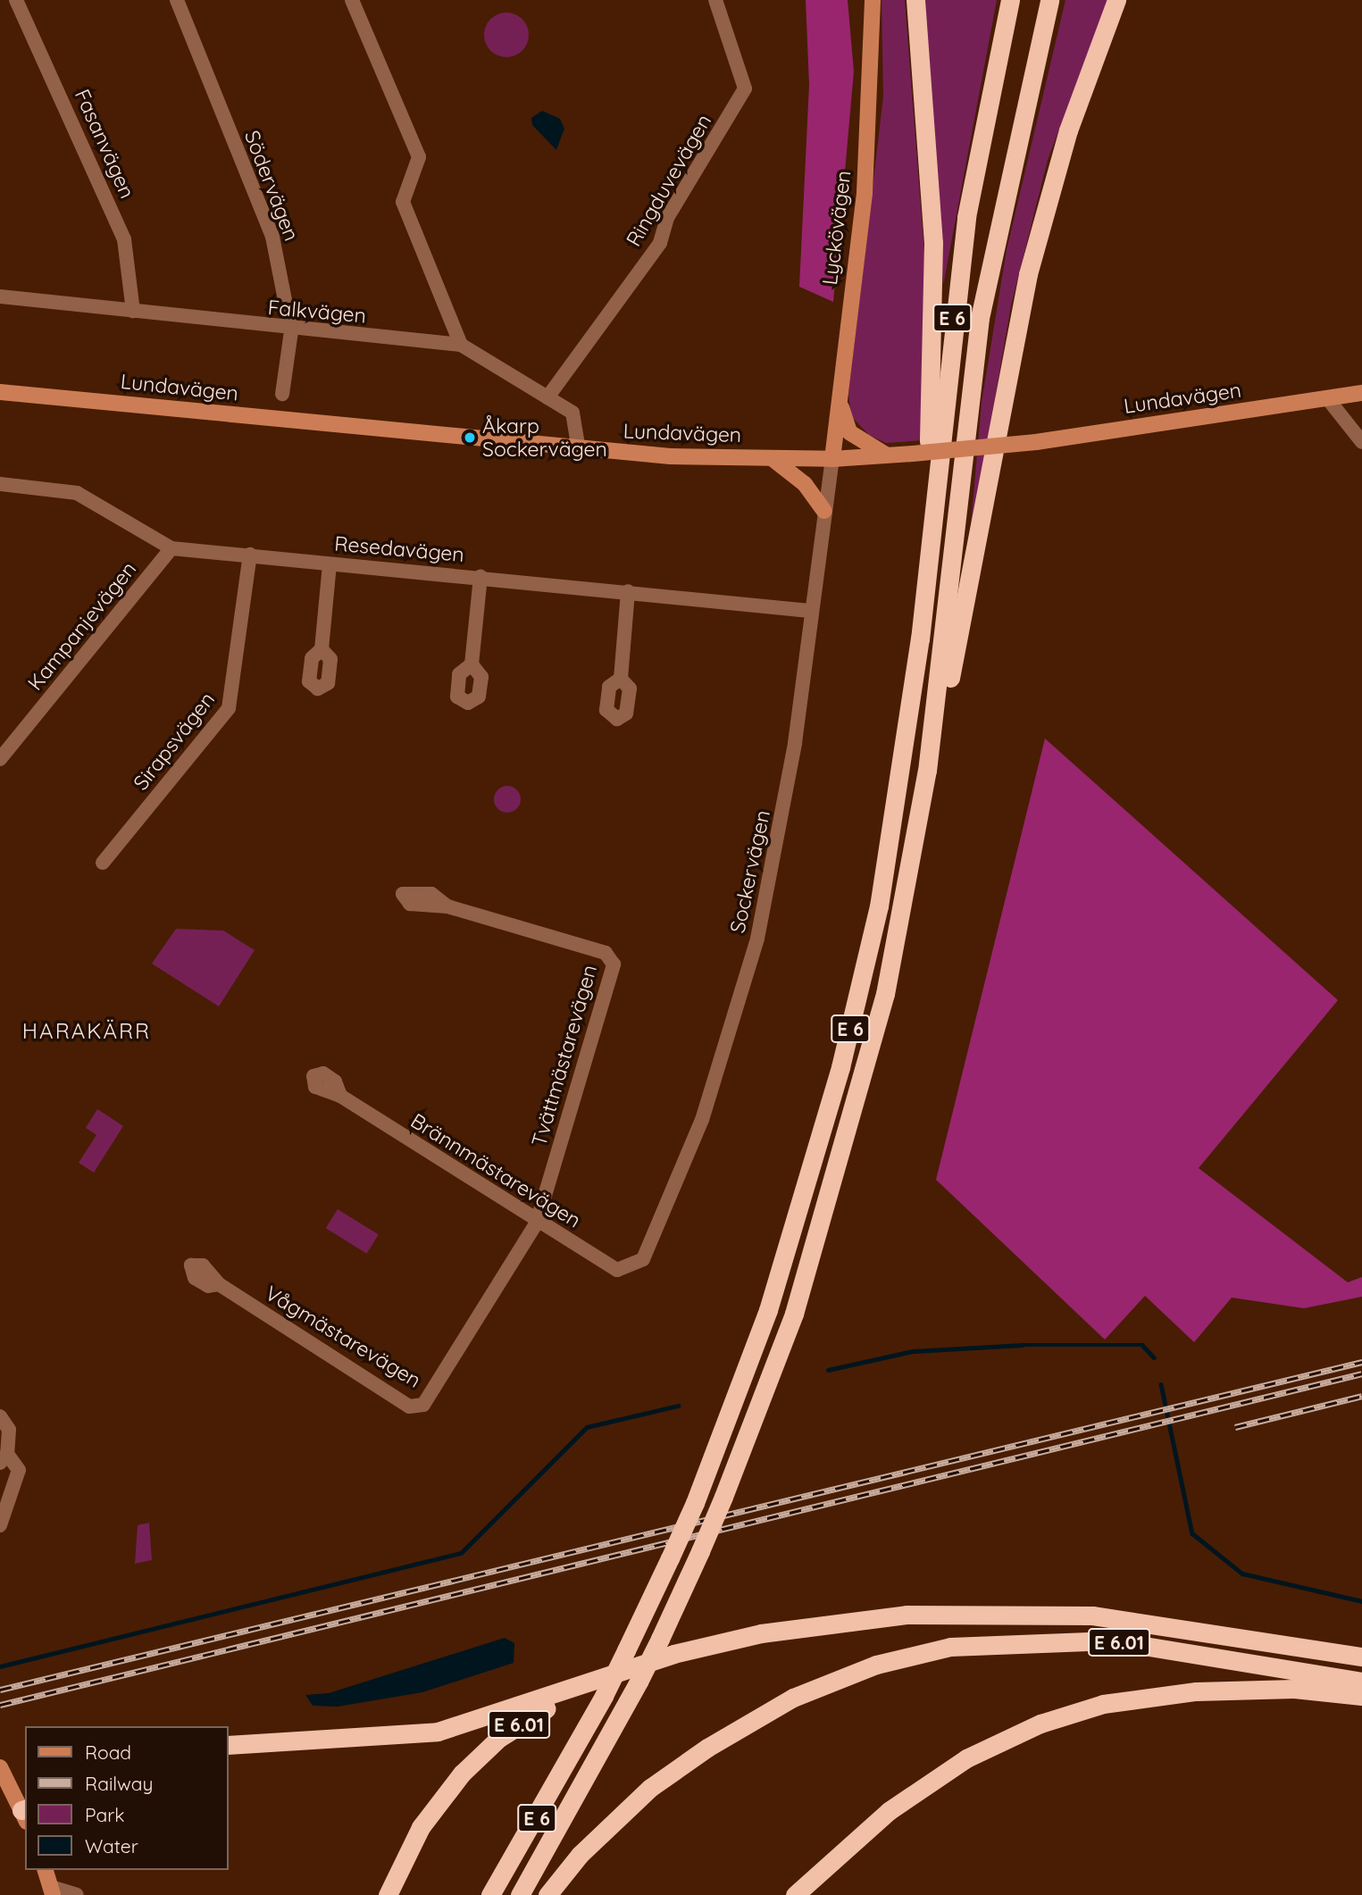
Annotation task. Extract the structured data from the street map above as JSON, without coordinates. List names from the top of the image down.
{
  "streets": {
    "highway": ["E 6", "E 6.01"],
    "main road": ["Lyckövägen", "Lundavägen"],
    "street": [
      "Fasanvägen",
      "Ringduvevägen",
      "Södervägen",
      "Falkvägen",
      "Resedavägen",
      "Kampanjevägen",
      "Sirapsvägen",
      "Sockervägen",
      "Tvättmästarevägen",
      "Brännmästarevägen",
      "Vågmästarevägen"
    ]
  },
  "crossings": [
    ["Fasanvägen", "Falkvägen"],
    ["Ringduvevägen", "Falkvägen"],
    ["Södervägen", "Falkvägen"],
    ["Lyckövägen", "Lundavägen"],
    ["Lyckövägen", "Sockervägen"],
    ["Falkvägen", "Lundavägen"],
    ["Lundavägen", "Sockervägen"],
    ["Resedavägen", "Kampanjevägen"],
    ["Resedavägen", "Sirapsvägen"],
    ["Resedavägen", "Sockervägen"],
    ["Sockervägen", "Brännmästarevägen"],
    ["Tvättmästarevägen", "Brännmästarevägen"],
    ["Tvättmästarevägen", "Vågmästarevägen"],
    ["Brännmästarevägen", "Vågmästarevägen"]
  ],
  "districts": ["HARAKÄRR"],
  "places": ["Åkarp Sockervägen"],
  "legend": [
    "Road",
    "Railway",
    "Park",
    "Water"
  ]
}
